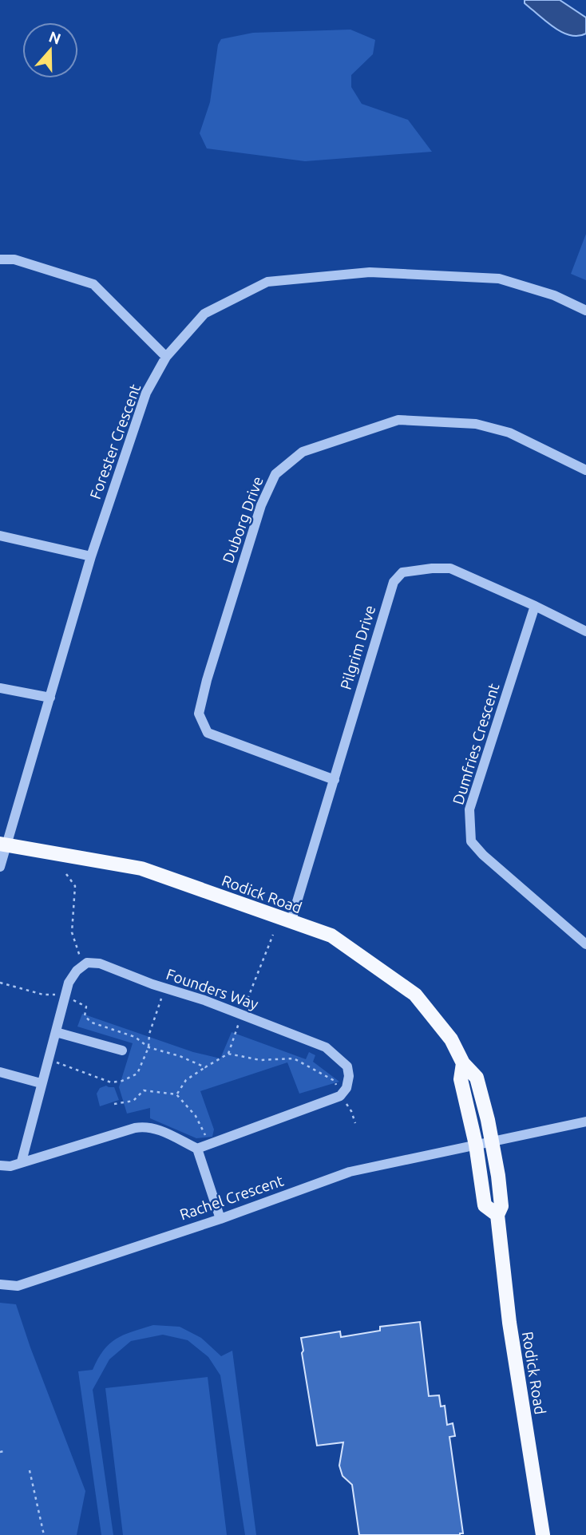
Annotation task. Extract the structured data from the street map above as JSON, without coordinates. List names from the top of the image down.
{
  "streets": {
    "main road": ["Rodick Road"],
    "street": [
      "Forester Crescent",
      "Duborg Drive",
      "Pilgrim Drive",
      "Dumfries Crescent",
      "Founders Way",
      "Rachel Crescent"
    ]
  },
  "crossings": [
    ["Forester Crescent", "Rodick Road"],
    ["Duborg Drive", "Pilgrim Drive"],
    ["Pilgrim Drive", "Dumfries Crescent"],
    ["Pilgrim Drive", "Rodick Road"],
    ["Rodick Road", "Rachel Crescent"]
  ],
  "north": "top"
}
